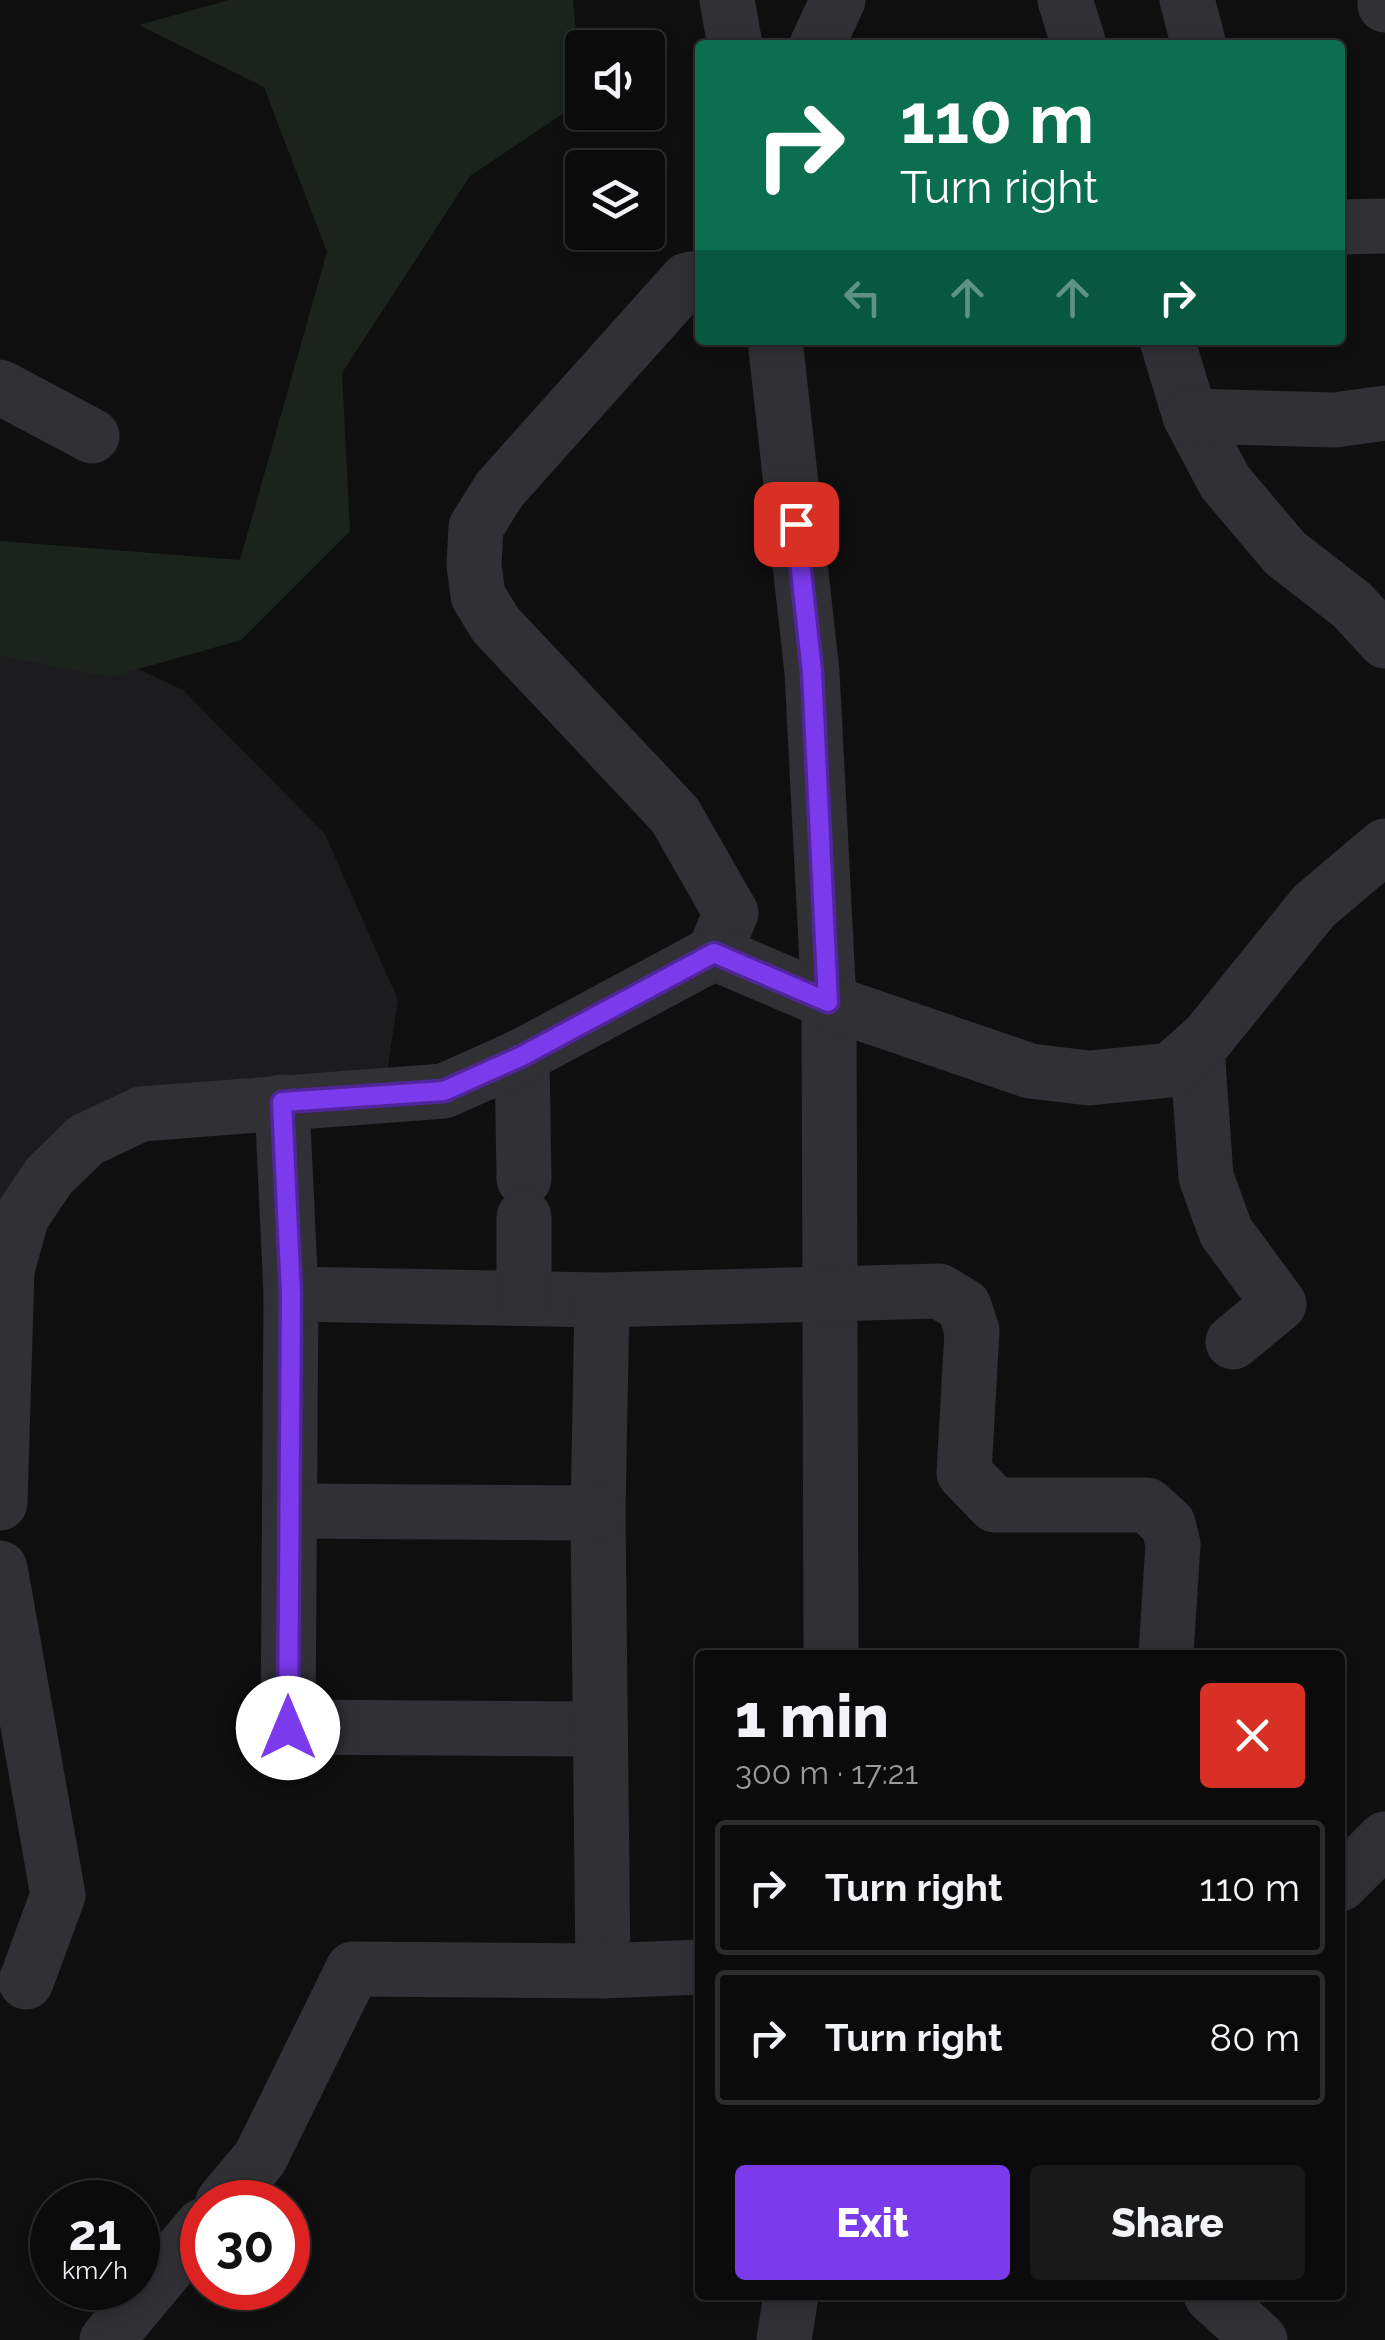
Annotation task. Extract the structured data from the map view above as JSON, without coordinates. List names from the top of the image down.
{
  "page": {
    "turn": ["110 m", "Turn right"],
    "heading": ["1 min", "300 m · 17:21"],
    "list": [
      {
        "name": "Turn right",
        "value": "110 m"
      },
      {
        "name": "Turn right",
        "value": "80 m"
      }
    ],
    "buttons": ["Exit", "Share"],
    "speed": "21 km/h",
    "limit": "30"
  }
}
